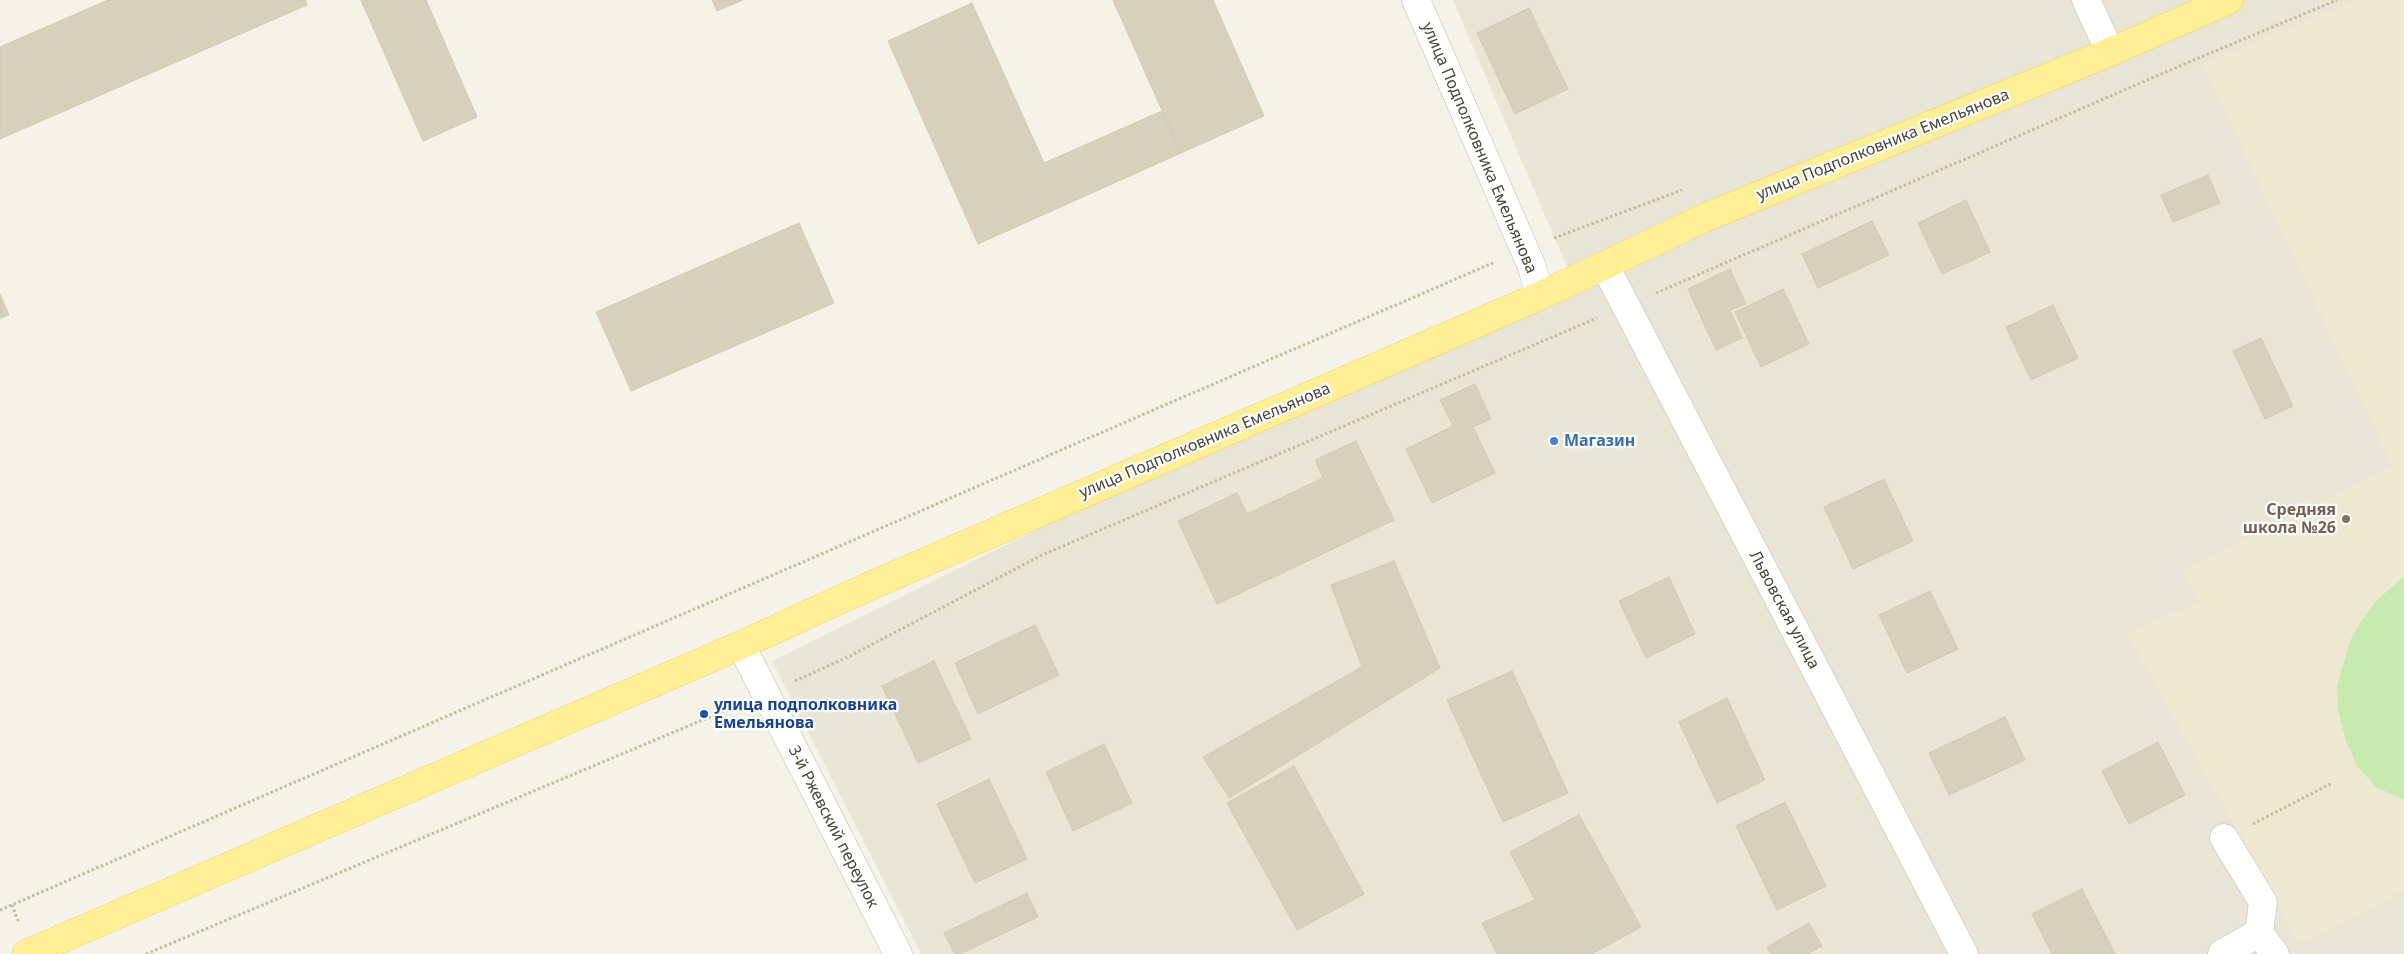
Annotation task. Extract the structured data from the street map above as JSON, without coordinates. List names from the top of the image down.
{
  "streets": {
    "main road": ["улица Подполковника Емельянова"],
    "street": ["Львовская улица", "3-й Ржевский переулок"]
  },
  "crossings": [
    ["улица Подполковника Емельянова", "Львовская улица"],
    ["улица Подполковника Емельянова", "3-й Ржевский переулок"]
  ],
  "places": ["Магазин", "Средняя школа №26", "улица подполковника Емельянова"]
}
